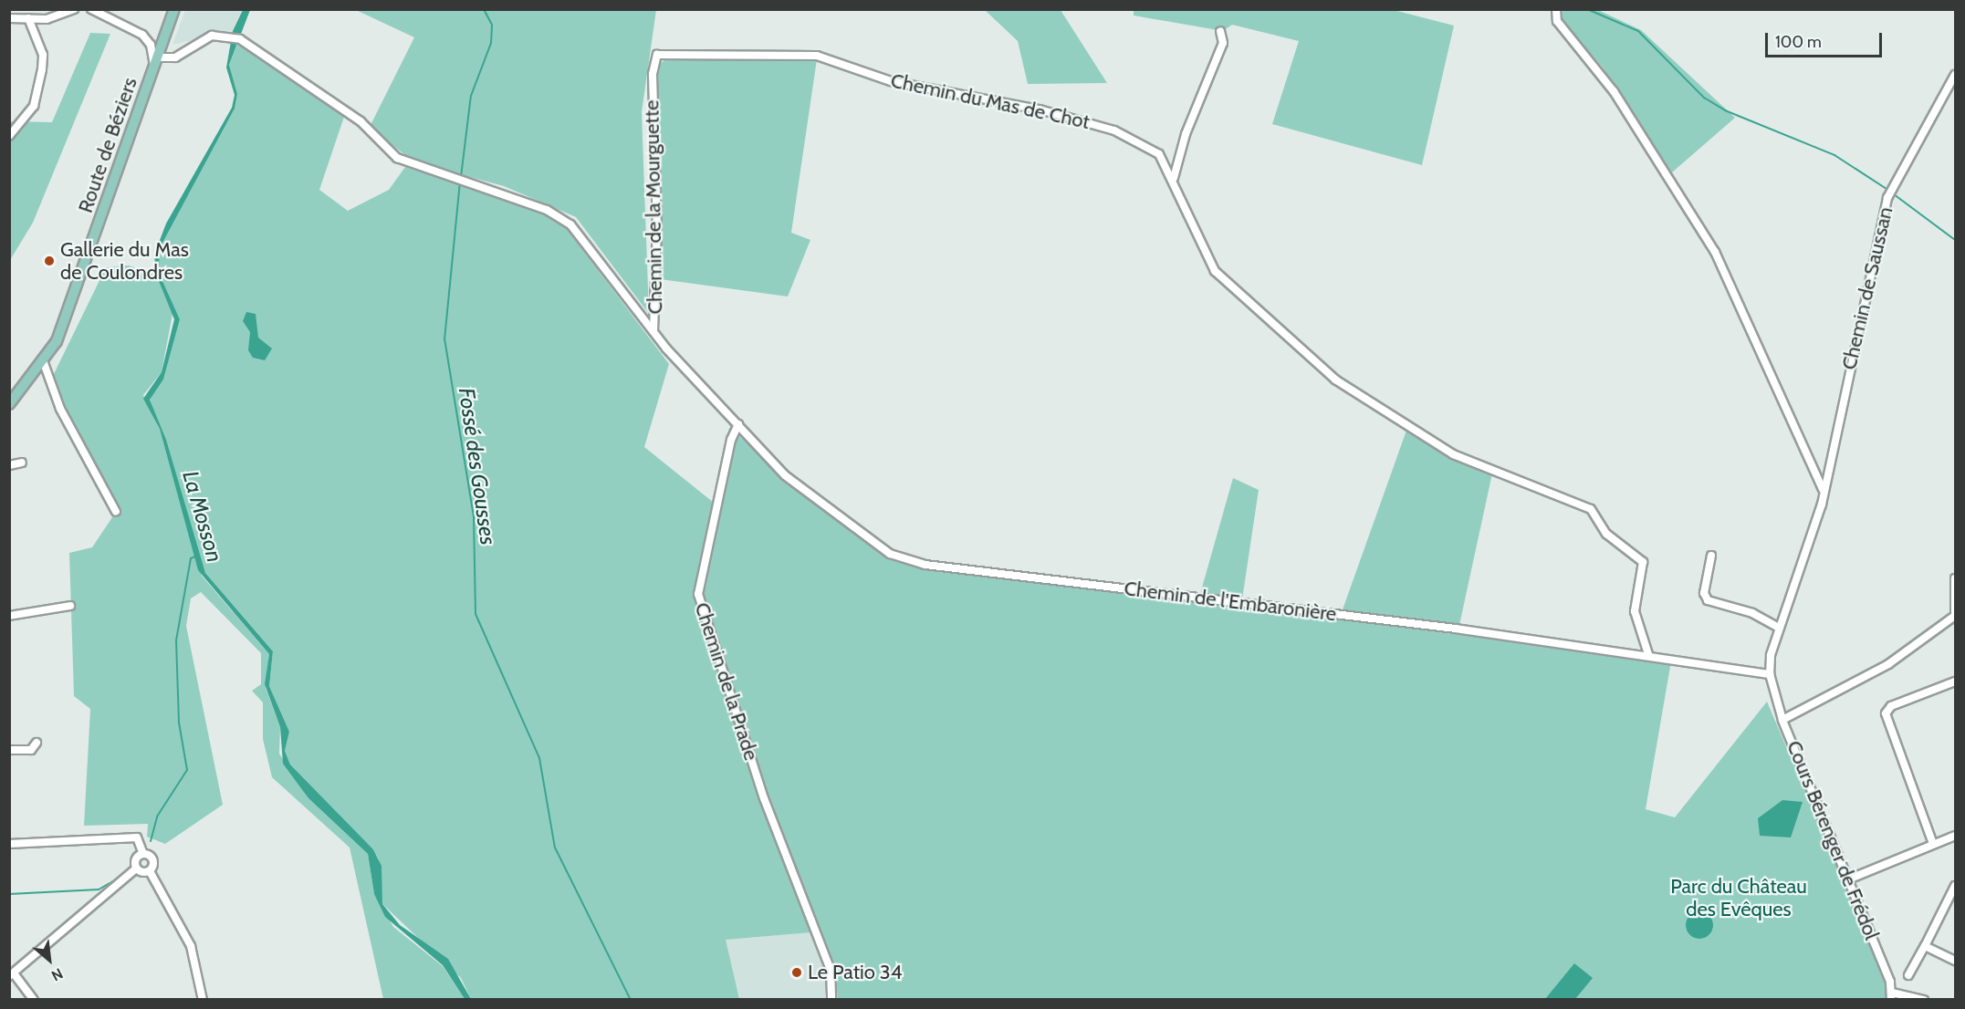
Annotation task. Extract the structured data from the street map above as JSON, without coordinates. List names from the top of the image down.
{
  "streets": {
    "main road": ["Route de Béziers"],
    "street": [
      "Chemin du Mas de Chot",
      "Chemin de la Mourguette",
      "Chemin de Saussan",
      "Chemin de l'Embaronière",
      "Chemin de la Prade",
      "Cours Bérenger de Frédol"
    ]
  },
  "crossings": [
    ["Chemin du Mas de Chot", "Chemin de la Mourguette"],
    ["Chemin du Mas de Chot", "Chemin de l'Embaronière"],
    ["Chemin de la Mourguette", "Chemin de l'Embaronière"],
    ["Chemin de la Mourguette", "Chemin de la Prade"],
    ["Chemin de Saussan", "Chemin de l'Embaronière"],
    ["Chemin de Saussan", "Cours Bérenger de Frédol"],
    ["Chemin de l'Embaronière", "Chemin de la Prade"],
    ["Chemin de l'Embaronière", "Cours Bérenger de Frédol"]
  ],
  "water": ["Fossé des Gousses", "La Mosson"],
  "parks": ["Parc du Château des Evêques"],
  "places": ["Gallerie du Mas de Coulondres", "Le Patio 34"],
  "scale_bar": "100 m",
  "north": "bottom right"
}
